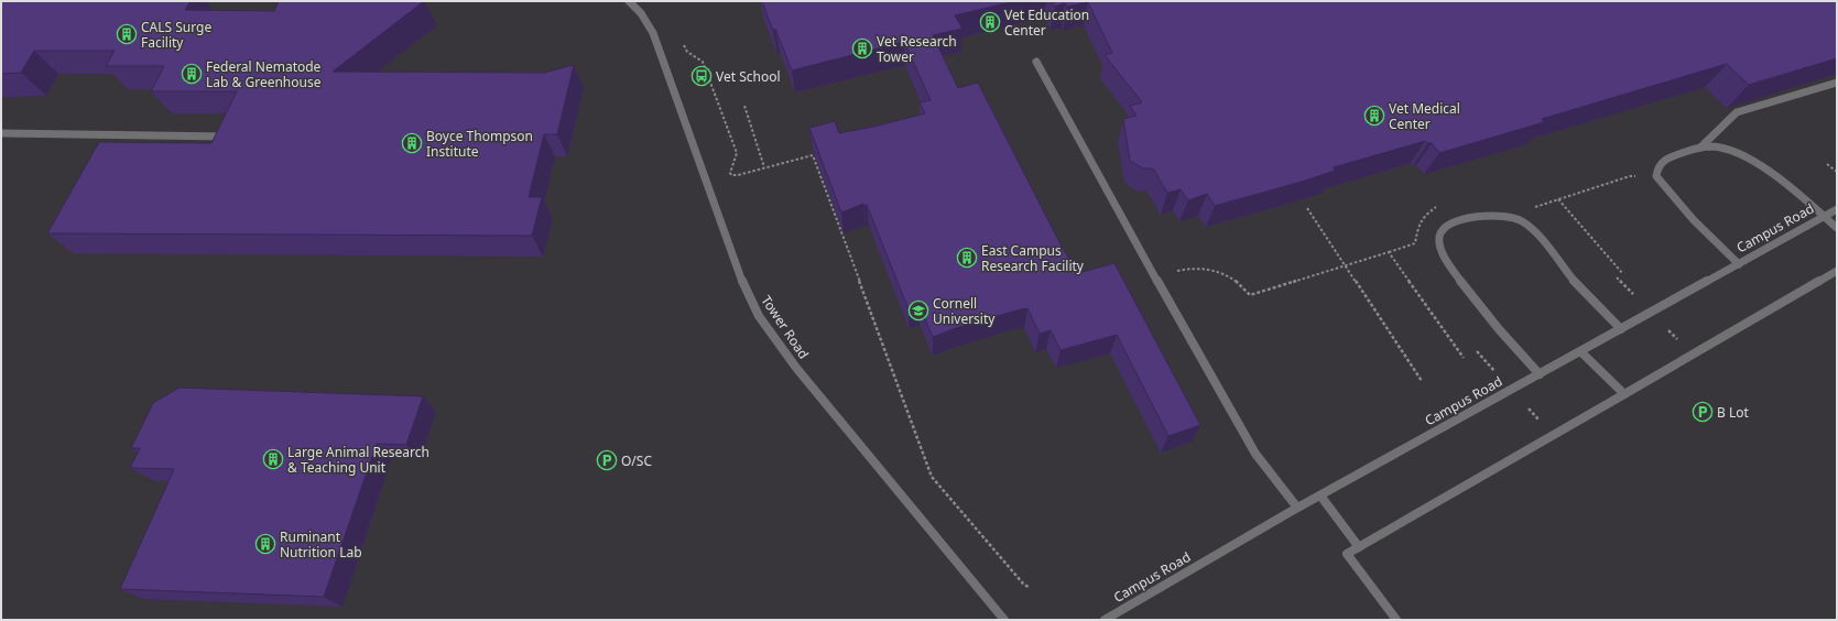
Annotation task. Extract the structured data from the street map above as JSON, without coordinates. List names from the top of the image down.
{
  "streets": {
    "street": ["Campus Road", "Tower Road"]
  },
  "places": {
    "building": [
      "Vet Education Center",
      "CALS Surge Facility",
      "Vet Research Tower",
      "Federal Nematode Lab & Greenhouse",
      "Vet Medical Center",
      "Boyce Thompson Institute",
      "East Campus Research Facility",
      "Large Animal Research & Teaching Unit",
      "Ruminant Nutrition Lab"
    ],
    "bus stop": ["Vet School"],
    "school or university": ["Cornell University"],
    "parking": ["B Lot", "O/SC"]
  }
}
